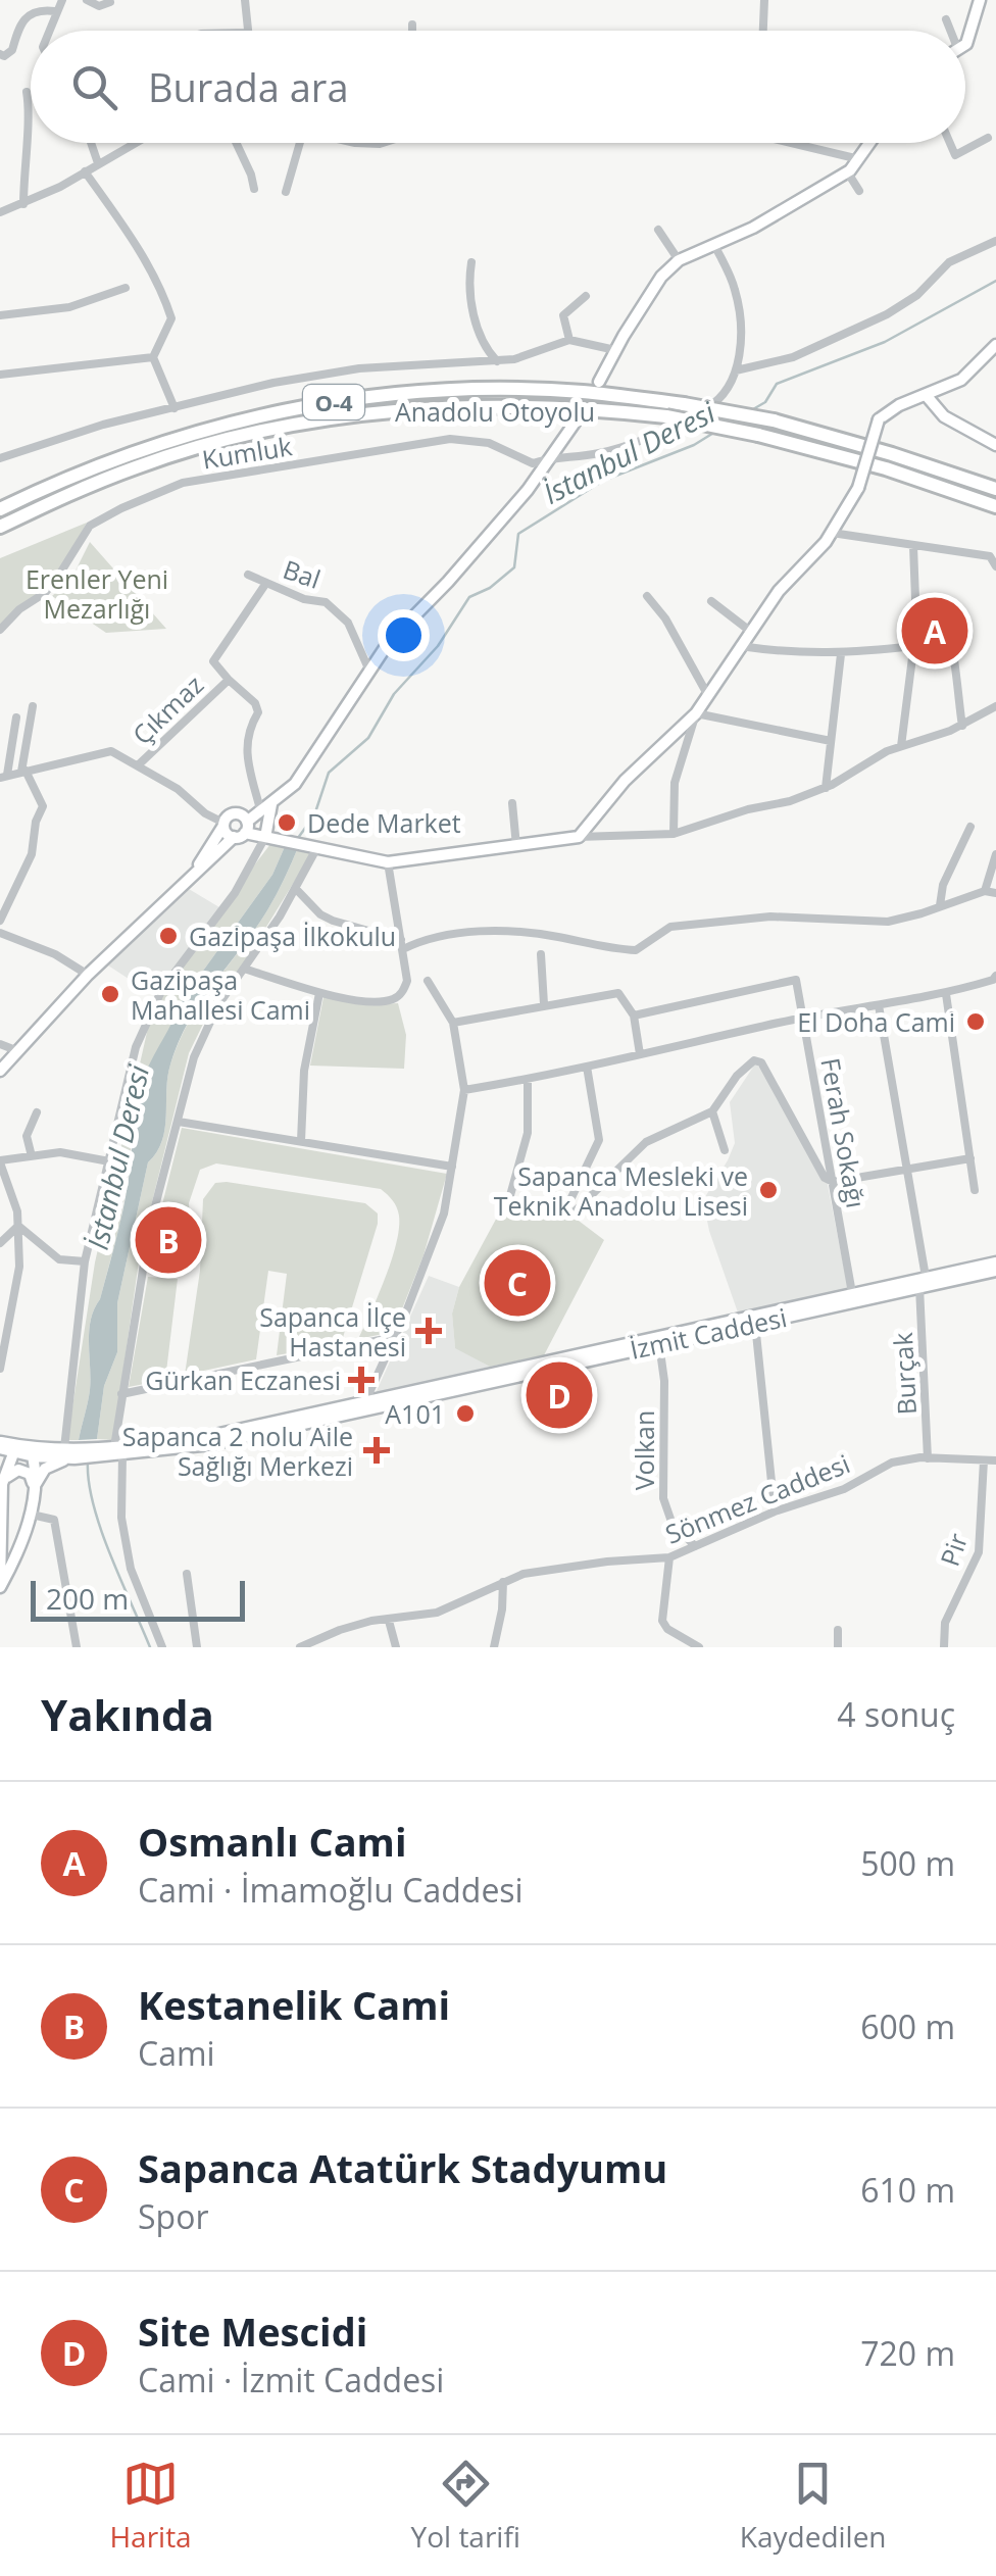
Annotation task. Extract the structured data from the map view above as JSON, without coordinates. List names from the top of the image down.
{
  "streets": {
    "highway": ["O-4", "Anadolu Otoyolu"],
    "street": [
      "Kumluk",
      "Bal",
      "Çıkmaz",
      "Ferah Sokağı",
      "İzmit Caddesi",
      "Burçak",
      "Volkan",
      "Sönmez Caddesi",
      "Pir"
    ]
  },
  "crossings": [
    ["Bal", "Çıkmaz"],
    ["Ferah Sokağı", "İzmit Caddesi"],
    ["İzmit Caddesi", "Burçak"],
    ["İzmit Caddesi", "Volkan"],
    ["Burçak", "Sönmez Caddesi"],
    ["Volkan", "Sönmez Caddesi"],
    ["Sönmez Caddesi", "Pir"]
  ],
  "water": ["İstanbul Deresi"],
  "parks": ["Erenler Yeni Mezarlığı"],
  "places": {
    "other": [
      "Dede Market",
      "Gazipaşa İlkokulu",
      "Gazipaşa Mahallesi Cami",
      "El Doha Cami",
      "Sapanca Mesleki ve Teknik Anadolu Lisesi",
      "A101"
    ],
    "health": ["Sapanca İlçe Hastanesi", "Gürkan Eczanesi", "Sapanca 2 nolu Aile Sağlığı Merkezi"]
  },
  "scale_bar": "200 m",
  "page": {
    "search": "Burada ara",
    "pins": [
      "A",
      "B",
      "C",
      "D"
    ],
    "scale": "200 m",
    "heading": ["Yakında", "4 sonuç"],
    "list": [
      {
        "mark": "A",
        "name": "Osmanlı Cami",
        "note": "Cami · İmamoğlu Caddesi",
        "value": "500 m"
      },
      {
        "mark": "B",
        "name": "Kestanelik Cami",
        "note": "Cami",
        "value": "600 m"
      },
      {
        "mark": "C",
        "name": "Sapanca Atatürk Stadyumu",
        "note": "Spor",
        "value": "610 m"
      },
      {
        "mark": "D",
        "name": "Site Mescidi",
        "note": "Cami · İzmit Caddesi",
        "value": "720 m"
      }
    ],
    "nav": ["Harita", "Yol tarifi", "Kaydedilen"]
  }
}
